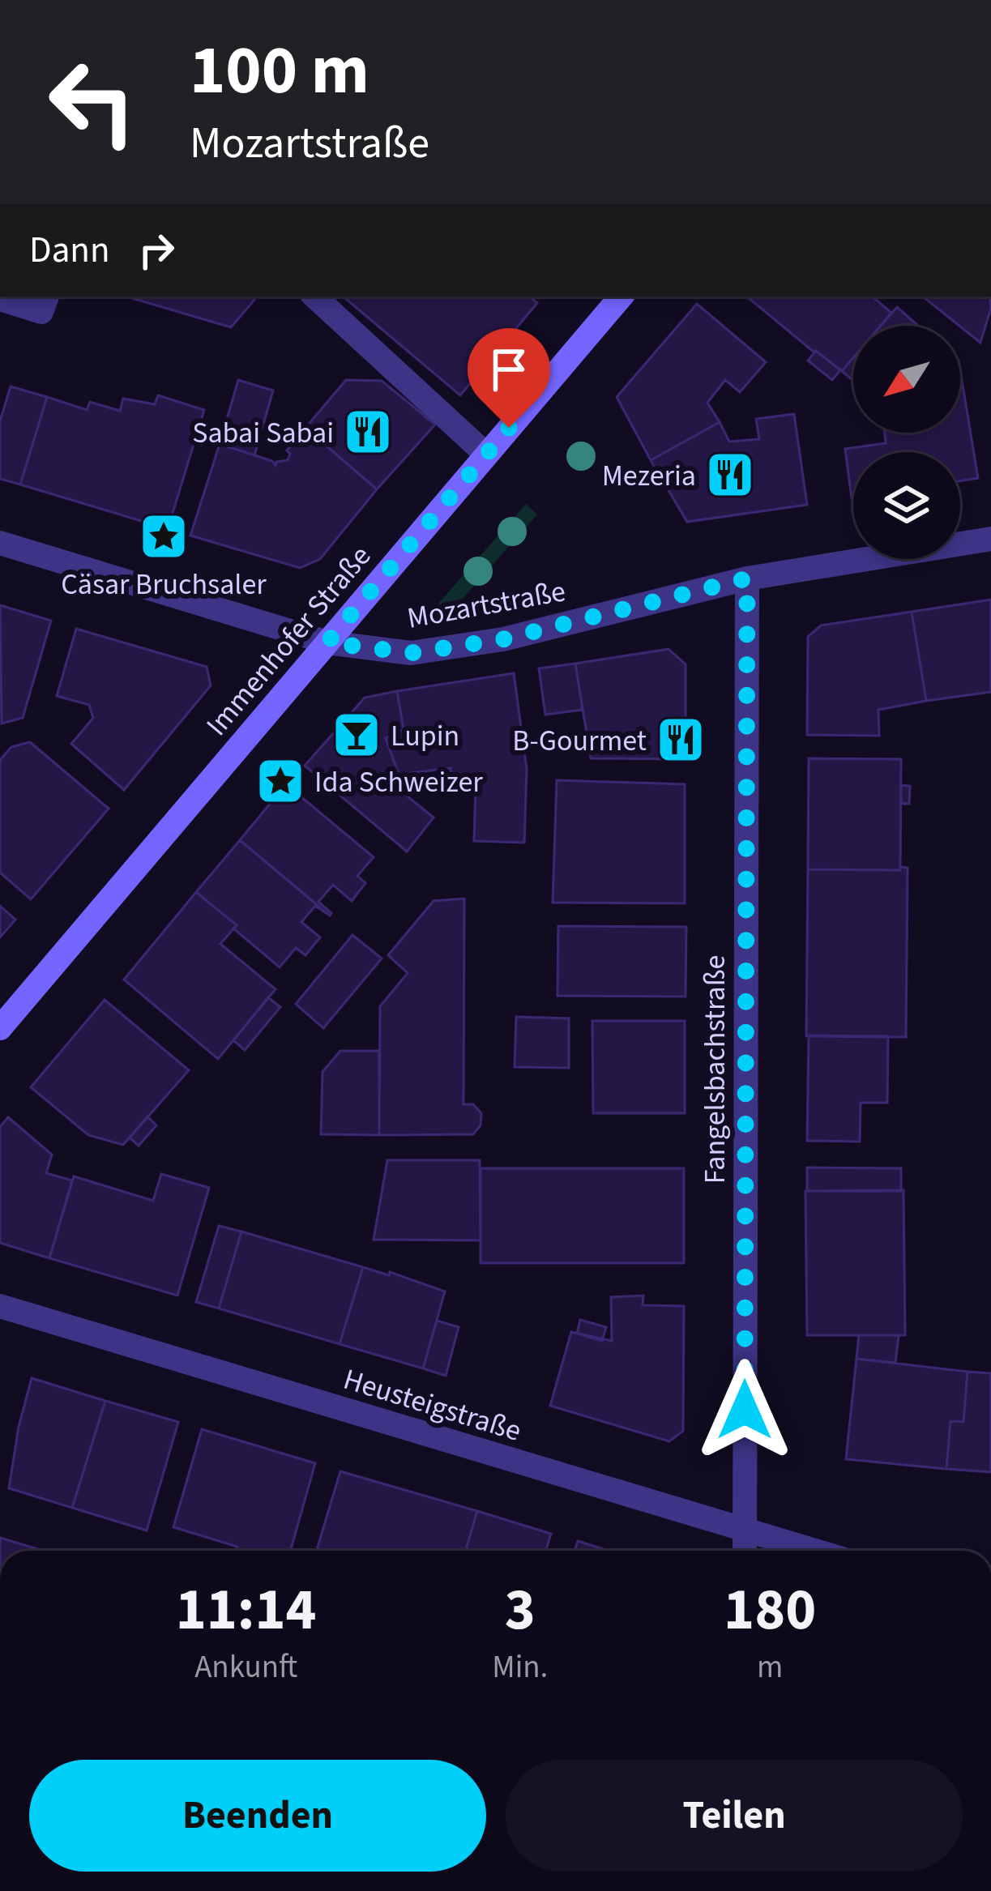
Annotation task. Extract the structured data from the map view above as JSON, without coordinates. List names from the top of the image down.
{
  "streets": {
    "main road": ["Immenhofer Straße"],
    "street": ["Mozartstraße", "Fangelsbachstraße", "Heusteigstraße"]
  },
  "crossings": [
    ["Mozartstraße", "Immenhofer Straße"],
    ["Mozartstraße", "Fangelsbachstraße"],
    ["Fangelsbachstraße", "Heusteigstraße"]
  ],
  "places": {
    "restaurant": ["Sabai Sabai", "Mezeria", "B-Gourmet"],
    "place": ["Cäsar Bruchsaler", "Ida Schweizer"],
    "bar": ["Lupin"]
  },
  "north": "bottom left",
  "page": {
    "turn": ["100 m", "Mozartstraße"],
    "then": "Dann",
    "eta": [
      "11:14",
      "Ankunft",
      "3",
      "Min.",
      "180",
      "m"
    ],
    "buttons": ["Beenden", "Teilen"]
  }
}
